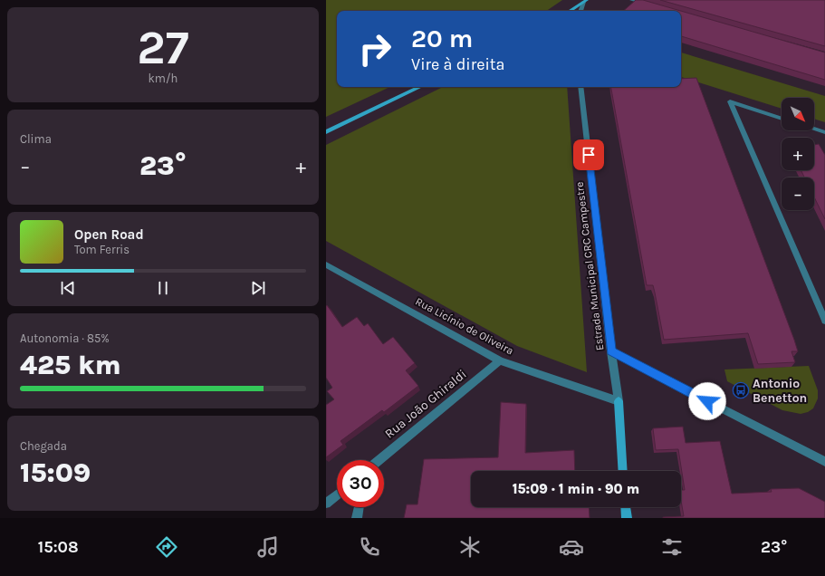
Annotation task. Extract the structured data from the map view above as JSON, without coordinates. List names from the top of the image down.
{
  "streets": {
    "street": ["Estrada Municipal CRC Campestre", "Rua Licínio de Oliveira", "Rua João Ghiraldi"]
  },
  "crossings": [
    ["Estrada Municipal CRC Campestre", "Rua Licínio de Oliveira"],
    ["Rua Licínio de Oliveira", "Rua João Ghiraldi"]
  ],
  "places": {
    "bus stop": ["Antonio Benetton"]
  },
  "north": "bottom right",
  "page": {
    "tile": [
      ["27", "km/h"],
      "Clima",
      ["Autonomia · 85%", "425 km"],
      ["Chegada", "15:09"]
    ],
    "turn": ["20 m", "Vire à direita"],
    "map_buttons": ["+", "−"],
    "heat": ["−", "23°", "+"],
    "song": ["Open Road", "Tom Ferris"],
    "limit": "30",
    "trip": "15:09 · 1 min · 90 m",
    "tabs": ["15:08", "23°"]
  }
}
